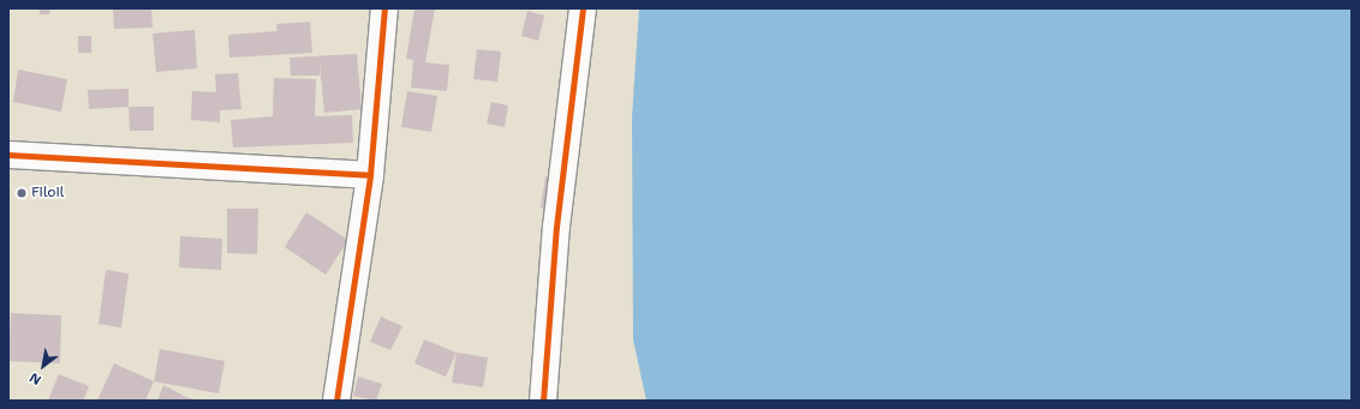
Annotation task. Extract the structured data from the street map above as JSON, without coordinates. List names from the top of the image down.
{
  "places": ["Filoil"],
  "north": "bottom left"
}
